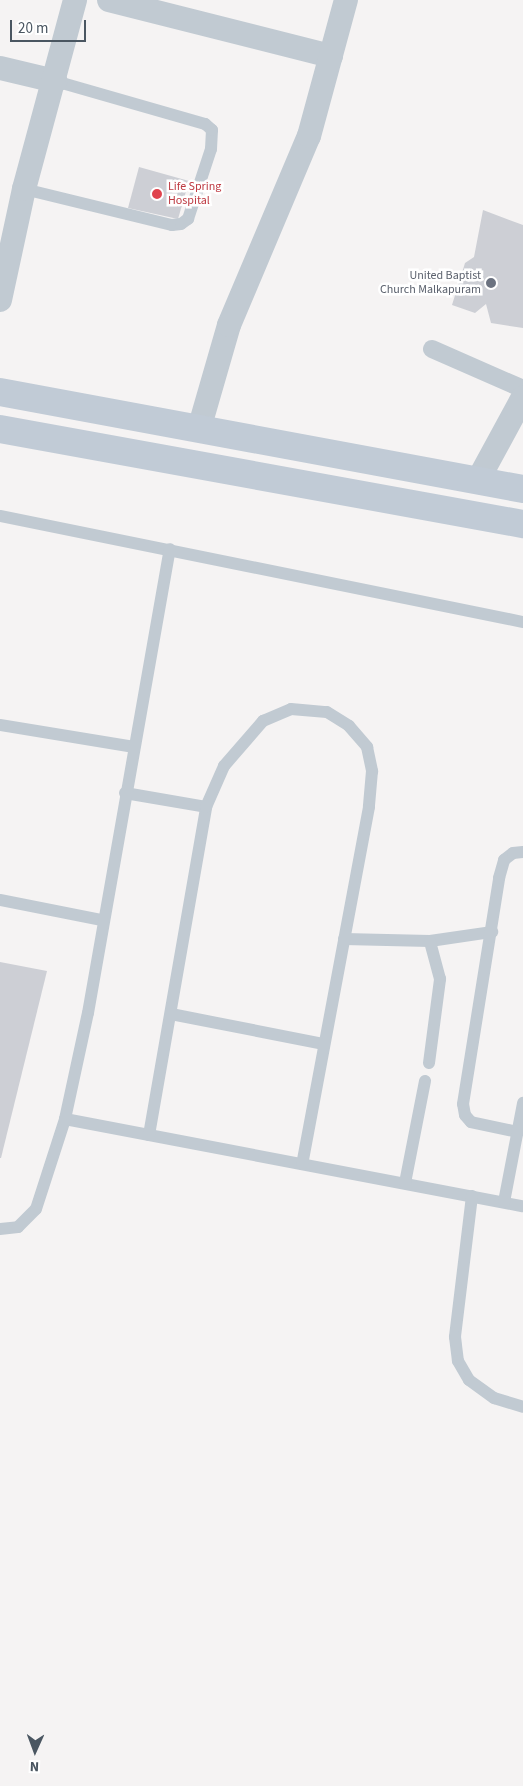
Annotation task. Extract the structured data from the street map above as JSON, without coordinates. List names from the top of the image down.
{
  "places": ["Life Spring Hospital", "United Baptist Church Malkapuram"],
  "scale_bar": "20 m",
  "north": "bottom"
}
